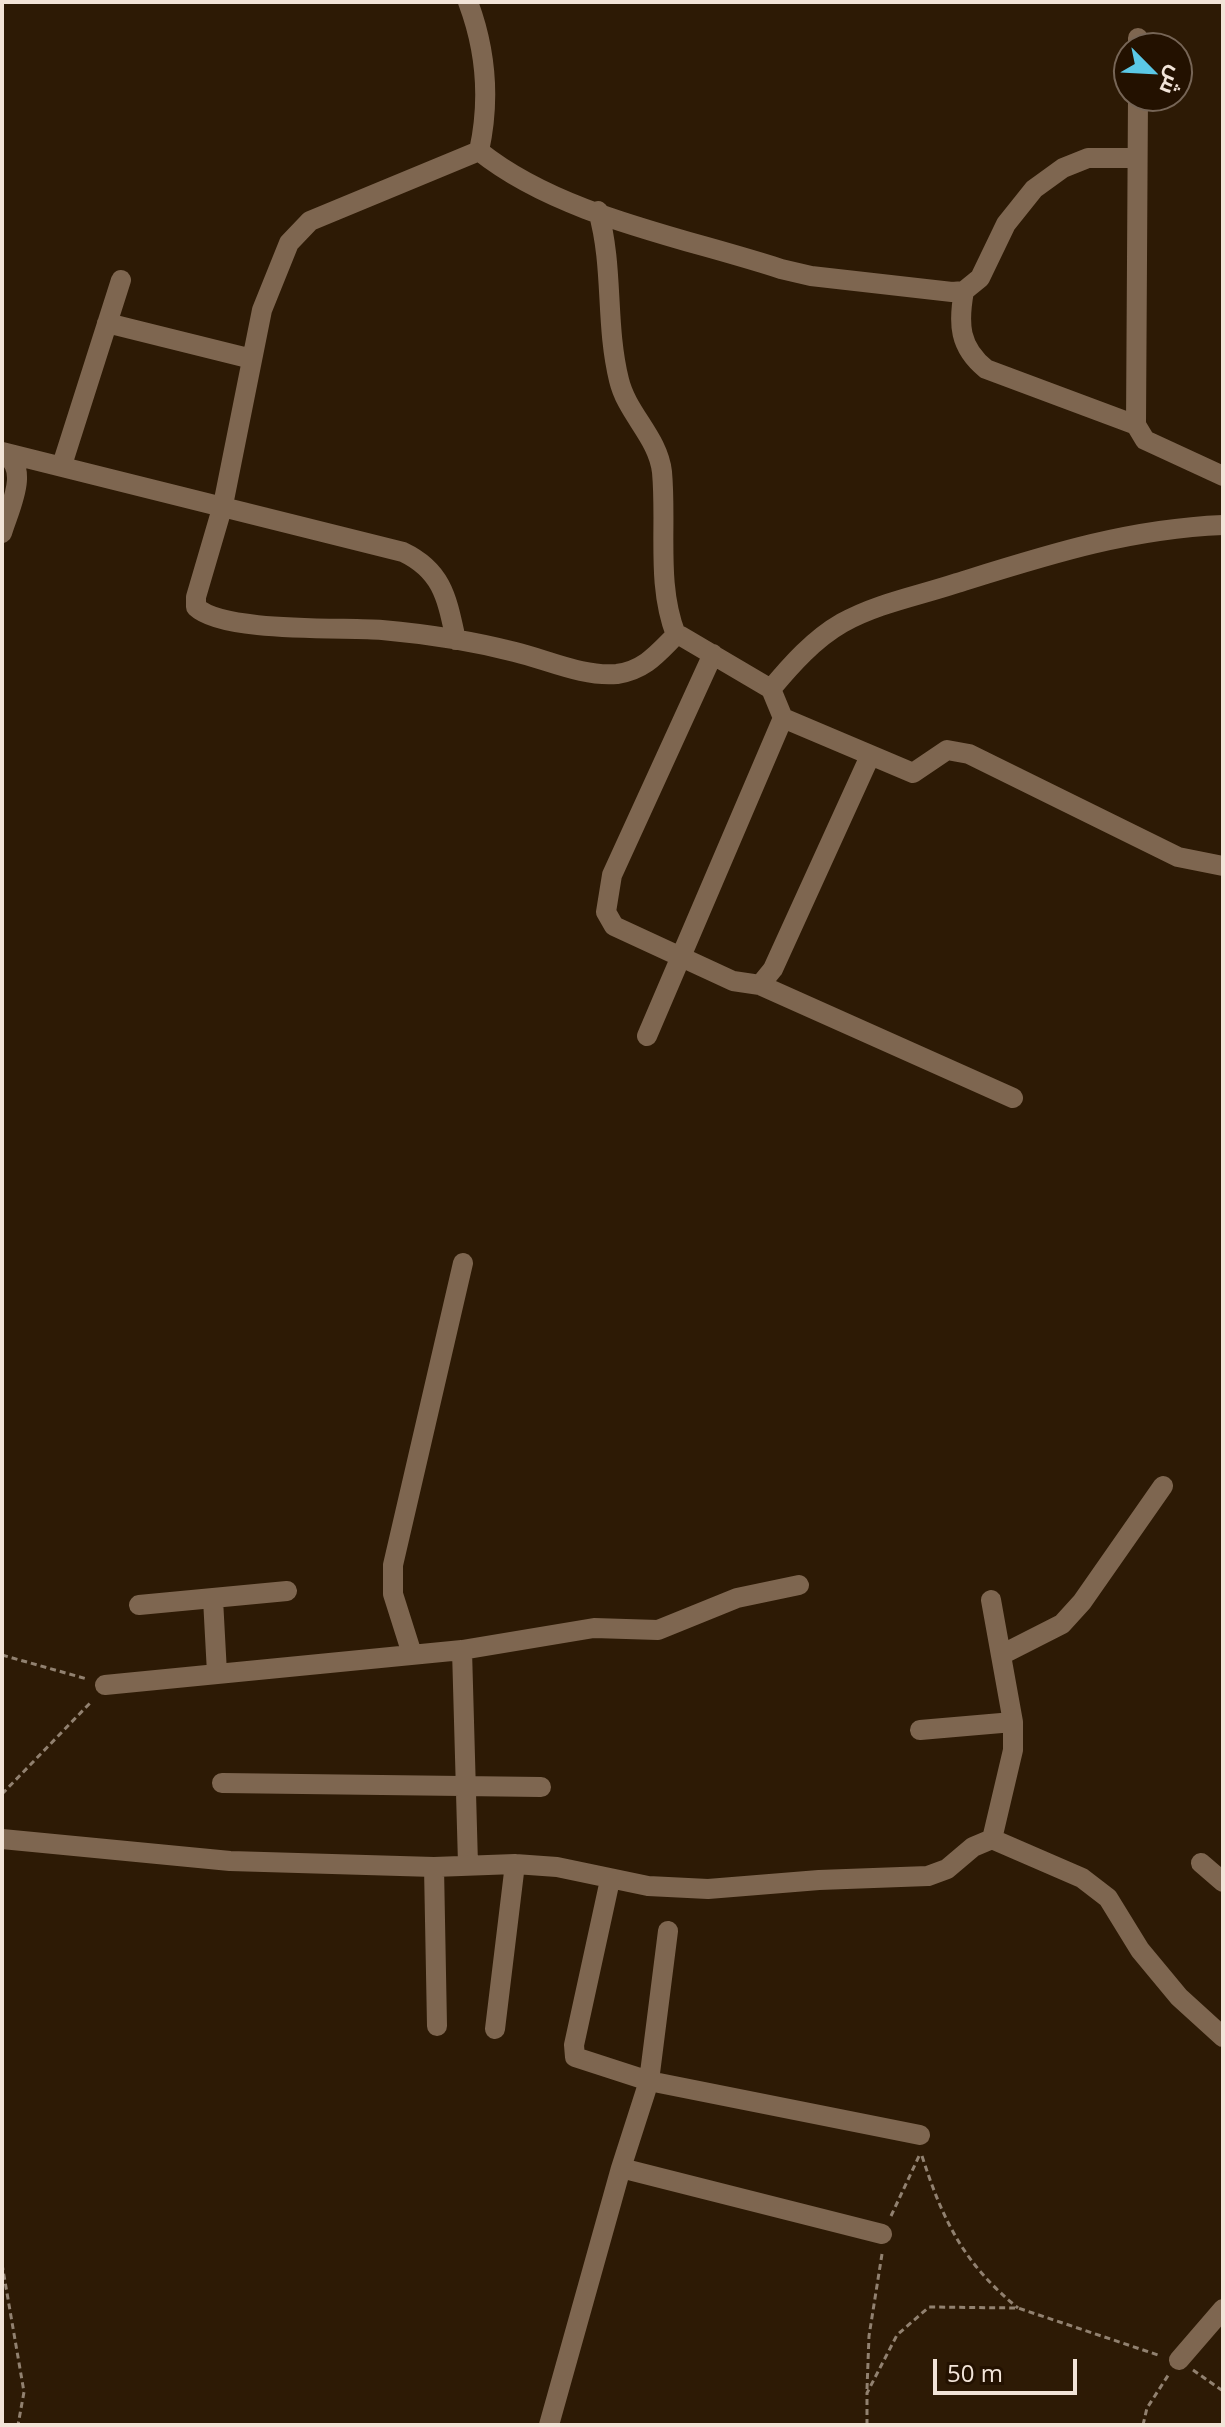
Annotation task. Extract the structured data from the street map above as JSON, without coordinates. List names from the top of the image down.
{
  "scale_bar": "50 m",
  "north": "bottom right"
}
